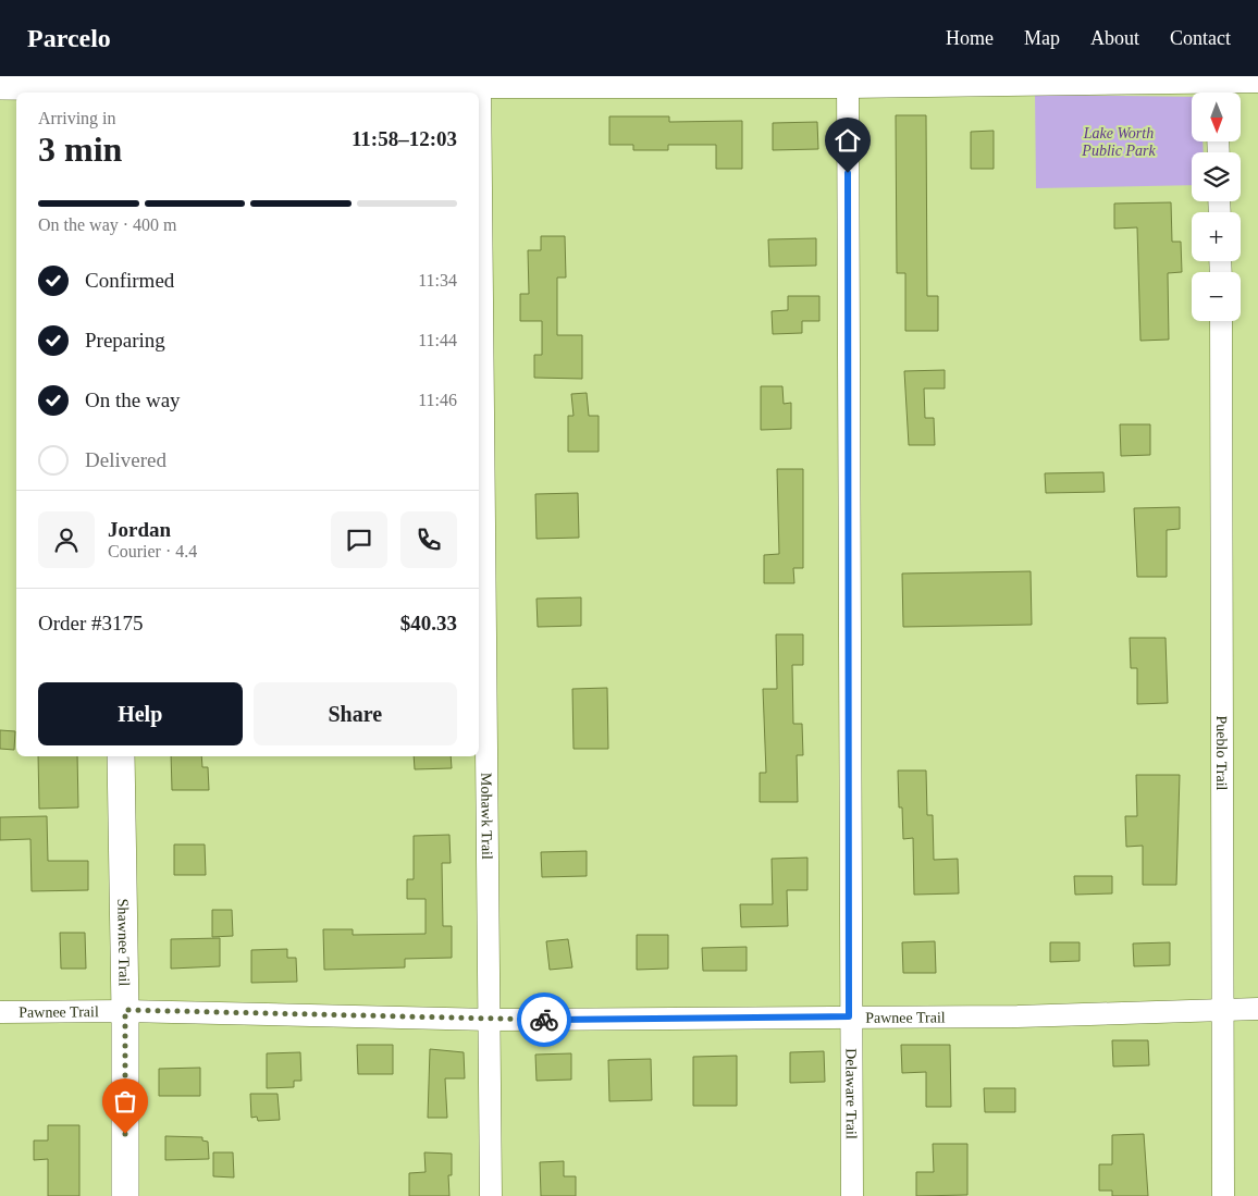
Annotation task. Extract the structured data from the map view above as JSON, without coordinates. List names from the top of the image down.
{
  "streets": {
    "street": [
      "Pueblo Trail",
      "Mohawk Trail",
      "Shawnee Trail",
      "Pawnee Trail",
      "Delaware Trail"
    ]
  },
  "crossings": [
    ["Pueblo Trail", "Pawnee Trail"],
    ["Mohawk Trail", "Pawnee Trail"],
    ["Shawnee Trail", "Pawnee Trail"],
    ["Pawnee Trail", "Delaware Trail"]
  ],
  "parks": ["Lake Worth Public Park"],
  "north": "bottom",
  "page": {
    "header": "Parcelo",
    "nav": [
      "Home",
      "Map",
      "About",
      "Contact"
    ],
    "map_buttons": ["+", "−"],
    "heading": ["3 min", "Arriving in", "11:58–12:03"],
    "panel": [
      "Jordan",
      "Courier · 4.4",
      "Order #3175",
      "$40.33"
    ],
    "bar": "On the way · 400 m",
    "list": [
      ["Confirmed", "11:34"],
      ["Preparing", "11:44"],
      ["On the way", "11:46"],
      "Delivered"
    ],
    "buttons": ["Help", "Share"]
  }
}
